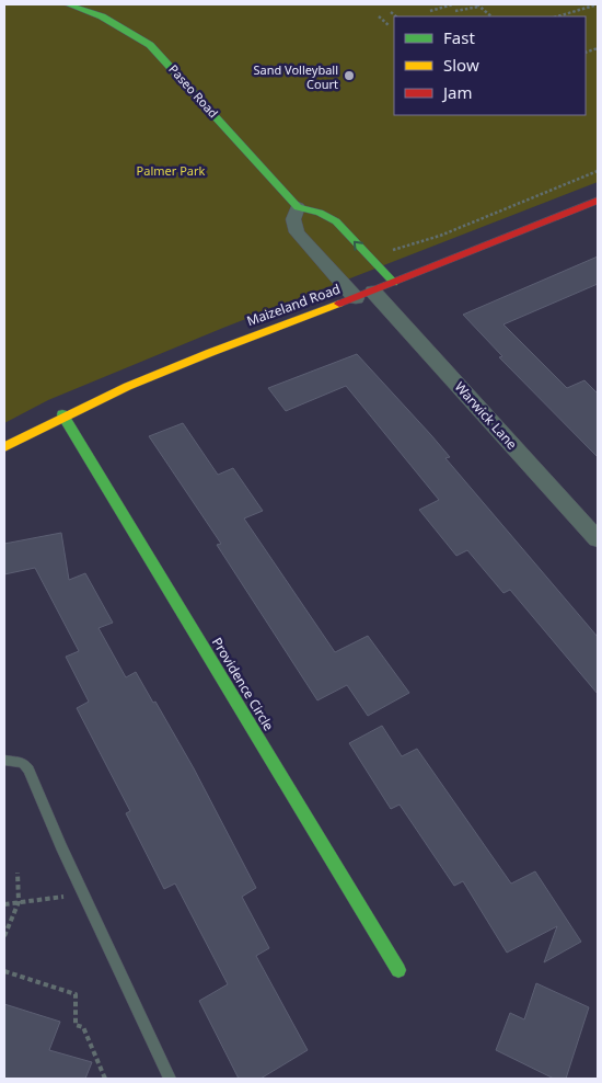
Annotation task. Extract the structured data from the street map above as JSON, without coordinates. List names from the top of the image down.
{
  "streets": {
    "street": [
      "Paseo Road",
      "Maizeland Road",
      "Warwick Lane",
      "Providence Circle"
    ]
  },
  "crossings": [
    ["Maizeland Road", "Warwick Lane"],
    ["Maizeland Road", "Providence Circle"]
  ],
  "parks": ["Palmer Park"],
  "places": ["Sand Volleyball Court"],
  "legend": ["Fast", "Slow", "Jam"]
}
